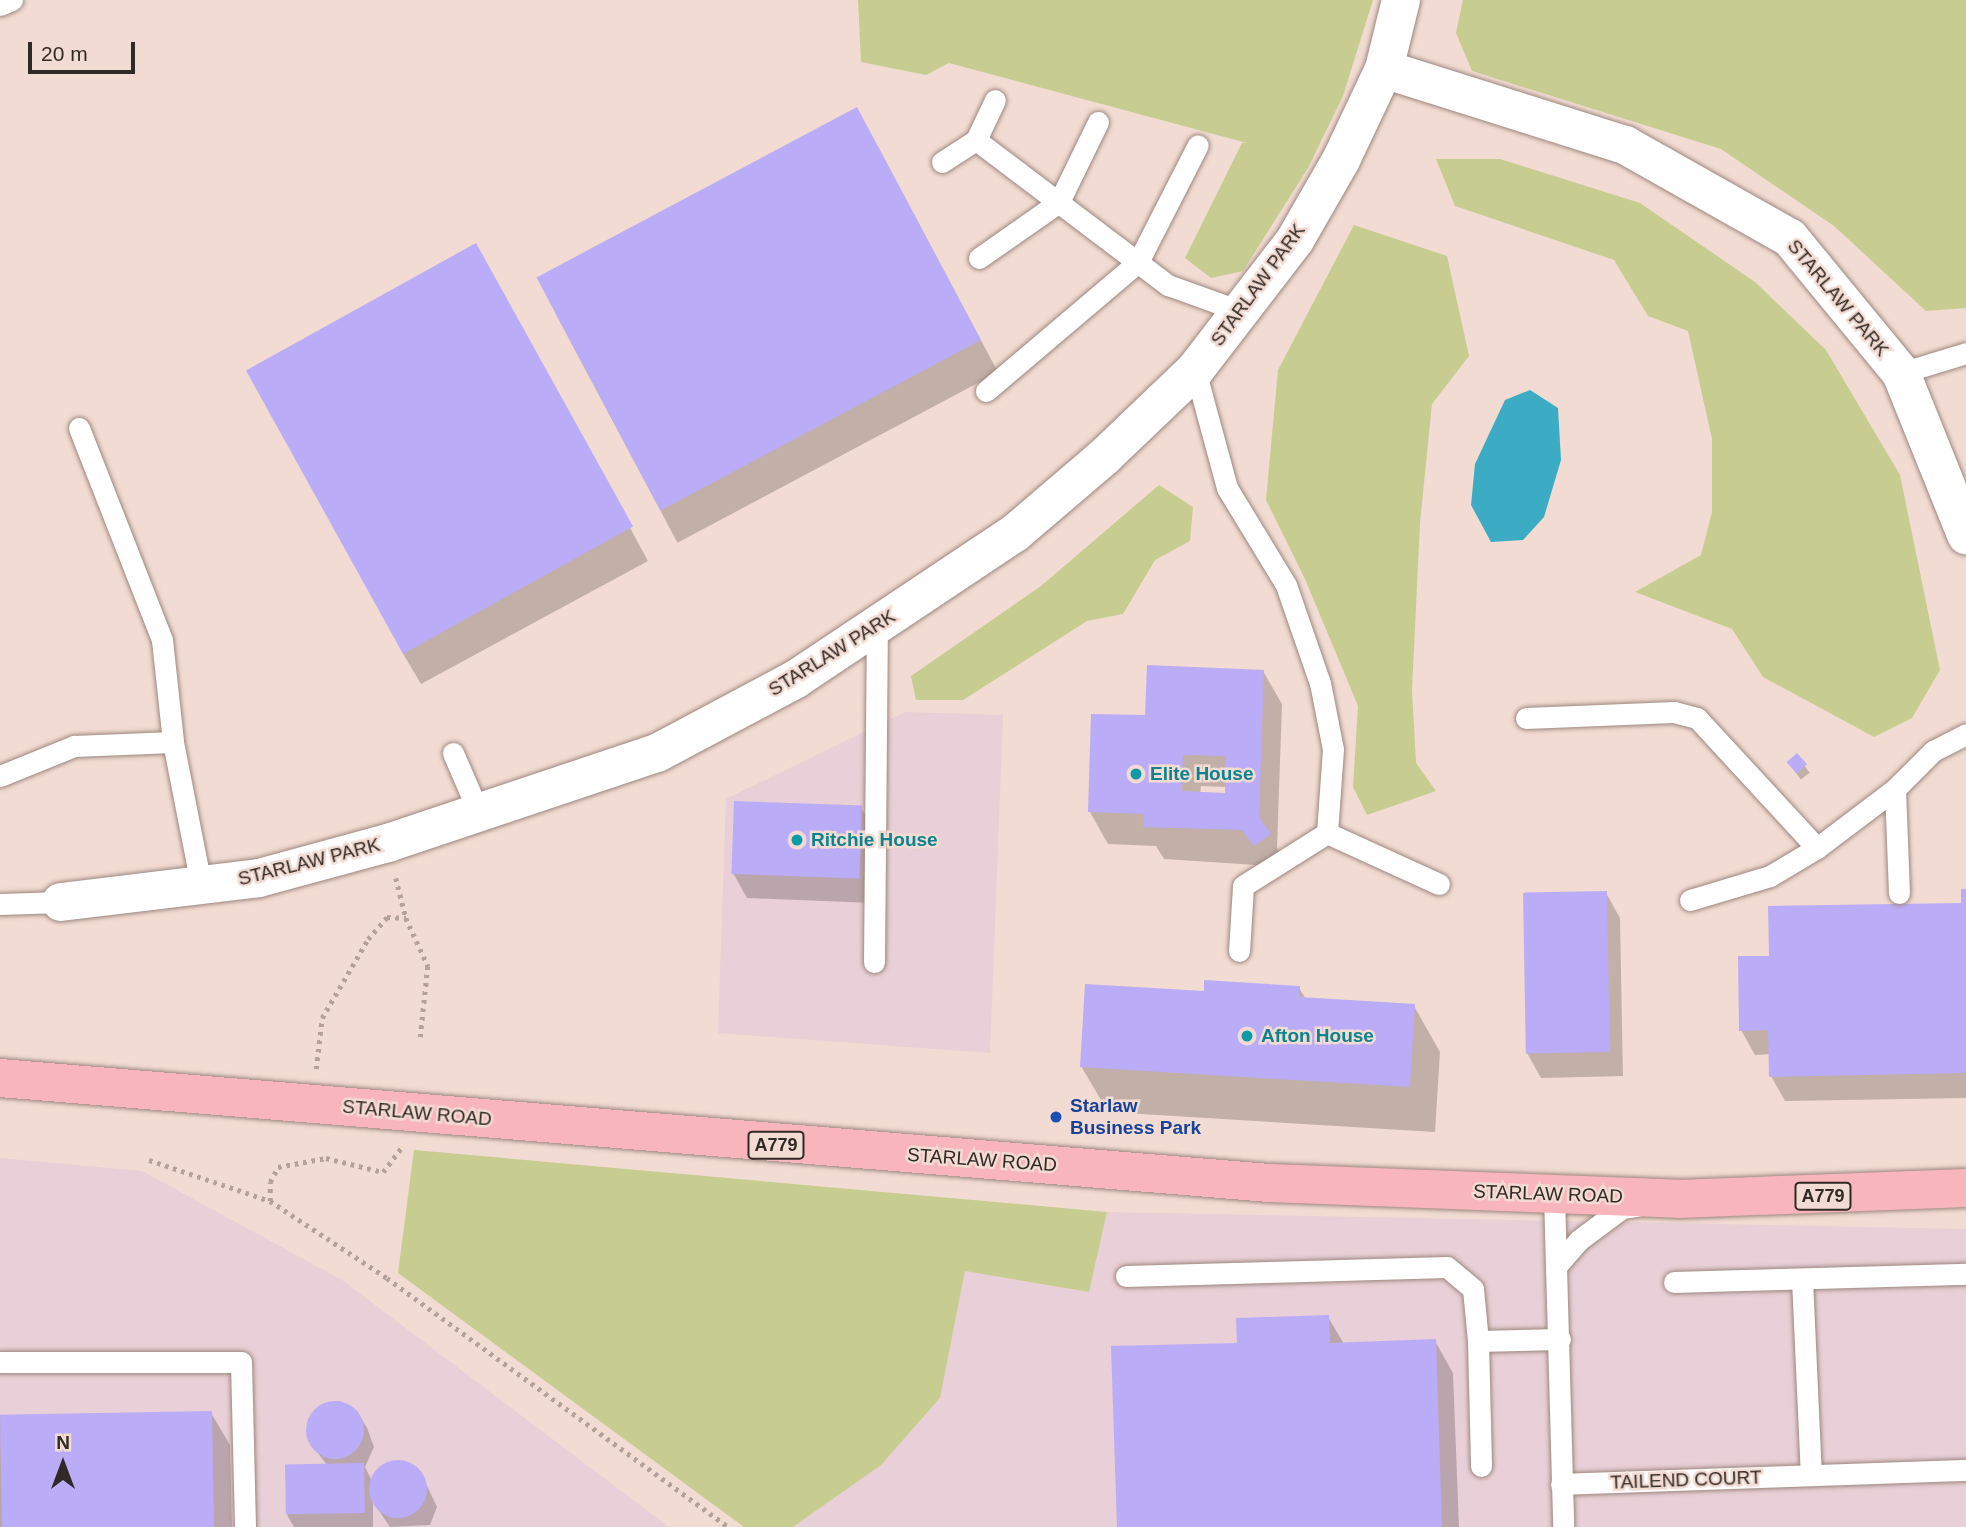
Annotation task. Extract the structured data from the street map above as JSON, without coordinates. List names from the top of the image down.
{
  "streets": {
    "main road": ["STARLAW ROAD", "A779"],
    "street": ["STARLAW PARK"],
    "lane": ["TAILEND COURT"]
  },
  "places": [
    "Elite House",
    "Ritchie House",
    "Afton House",
    "Starlaw Business Park"
  ],
  "scale_bar": "20 m",
  "north": "top"
}
